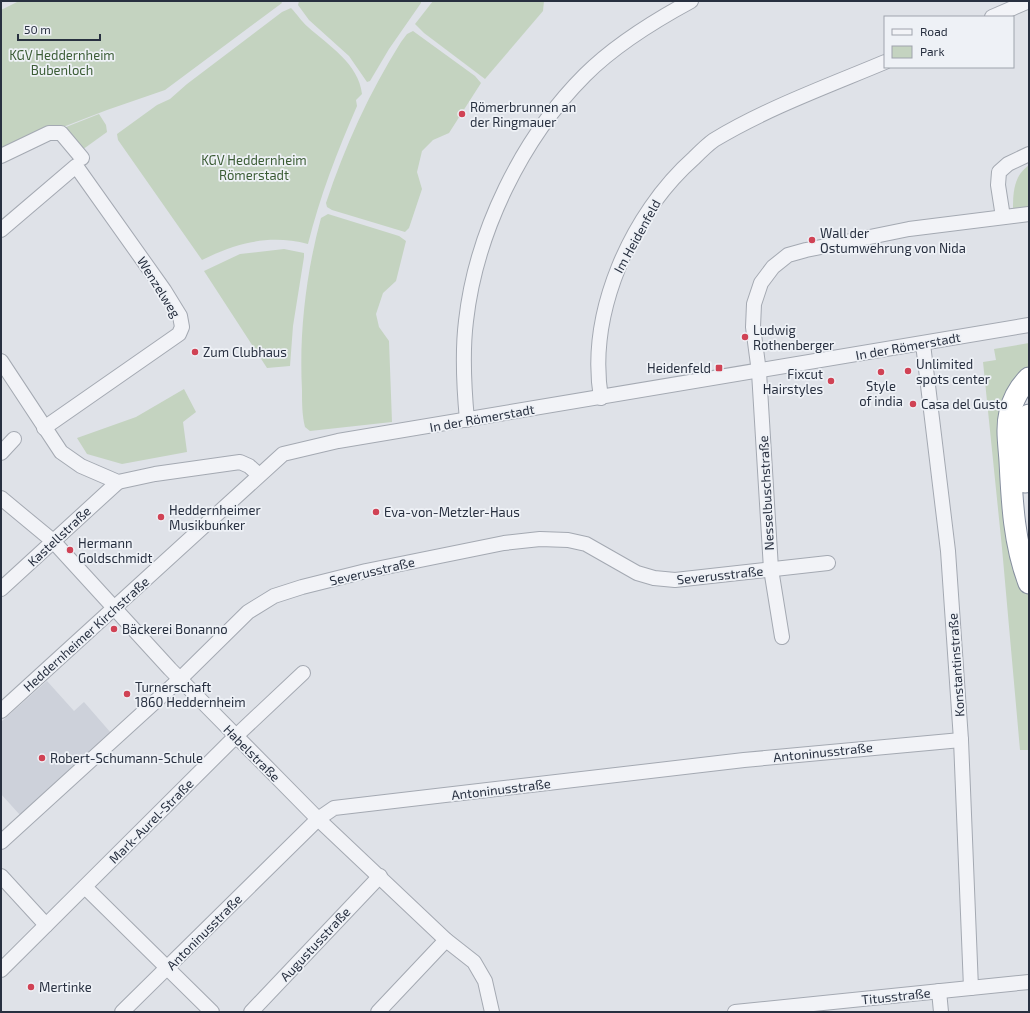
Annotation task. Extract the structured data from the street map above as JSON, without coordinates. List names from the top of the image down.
{
  "streets": {
    "street": [
      "Im Heidenfeld",
      "Wenzelweg",
      "In der Römerstadt",
      "Nesselbuschstraße",
      "Kastellstraße",
      "Severusstraße",
      "Heddernheimer Kirchstraße",
      "Konstantinstraße",
      "Antoninusstraße",
      "Habelstraße",
      "Mark-Aurel-Straße",
      "Augustusstraße",
      "Titusstraße"
    ]
  },
  "crossings": [
    ["Im Heidenfeld", "In der Römerstadt"],
    ["In der Römerstadt", "Nesselbuschstraße"],
    ["In der Römerstadt", "Heddernheimer Kirchstraße"],
    ["In der Römerstadt", "Konstantinstraße"],
    ["Nesselbuschstraße", "Severusstraße"],
    ["Kastellstraße", "Habelstraße"],
    ["Severusstraße", "Habelstraße"],
    ["Heddernheimer Kirchstraße", "Habelstraße"],
    ["Konstantinstraße", "Antoninusstraße"],
    ["Konstantinstraße", "Titusstraße"],
    ["Antoninusstraße", "Habelstraße"],
    ["Habelstraße", "Mark-Aurel-Straße"],
    ["Habelstraße", "Augustusstraße"]
  ],
  "parks": ["KGV Heddernheim Bubenloch", "KGV Heddernheim Römerstadt"],
  "places": {
    "other": [
      "Römerbrunnen an der Ringmauer",
      "Wall der Ostumwehrung von Nida",
      "Ludwig Rothenberger",
      "Zum Clubhaus",
      "Unlimited spots center",
      "Style of india",
      "Fixcut Hairstyles",
      "Casa del Gusto",
      "Eva-von-Metzler-Haus",
      "Heddernheimer Musikbunker",
      "Hermann Goldschmidt",
      "Bäckerei Bonanno",
      "Turnerschaft 1860 Heddernheim",
      "Robert-Schumann-Schule",
      "Mertinke"
    ],
    "transit": ["Heidenfeld"]
  },
  "legend": ["Road", "Park"],
  "scale_bar": "50 m"
}
